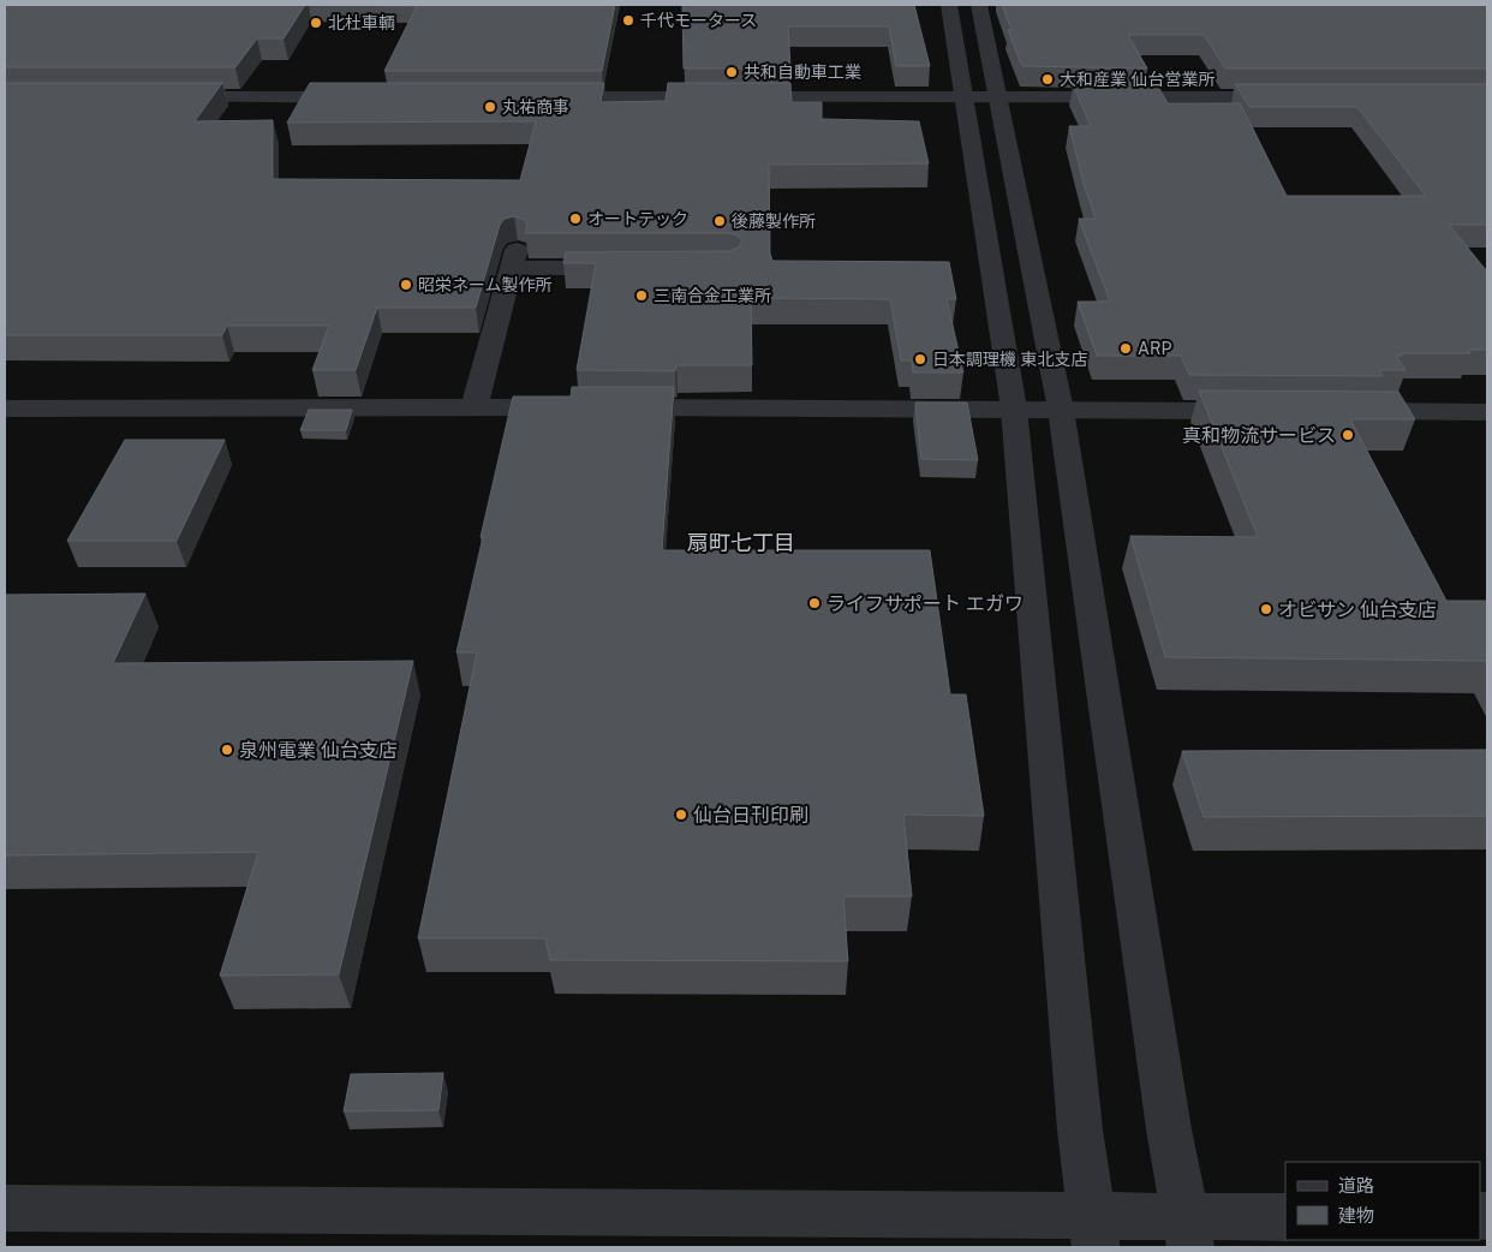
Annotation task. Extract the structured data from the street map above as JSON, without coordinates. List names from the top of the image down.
{
  "districts": ["扇町七丁目"],
  "places": [
    "千代モータース",
    "北杜車輌",
    "共和自動車工業",
    "大和産業 仙台営業所",
    "丸祐商事",
    "オートテック",
    "後藤製作所",
    "昭栄ネーム製作所",
    "三南合金工業所",
    "ARP",
    "日本調理機 東北支店",
    "真和物流サービス",
    "ライフサポート エガワ",
    "オビサン 仙台支店",
    "泉州電業 仙台支店",
    "仙台日刊印刷"
  ],
  "legend": ["道路", "建物"]
}
